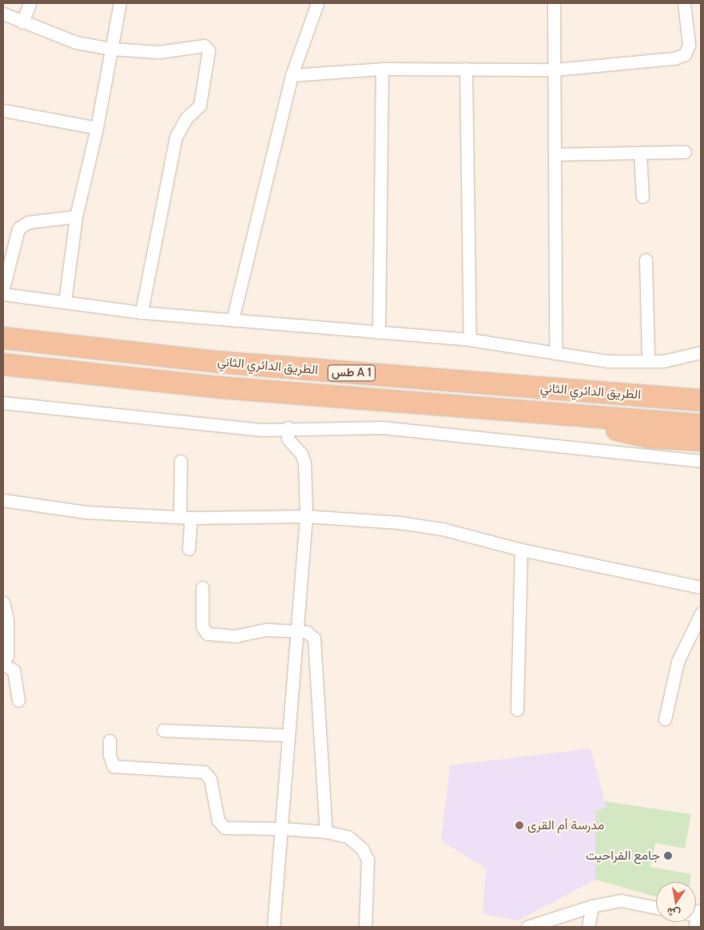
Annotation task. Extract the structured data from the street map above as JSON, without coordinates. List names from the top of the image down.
{
  "streets": {
    "highway": ["الطريق الدائري الثاني", "طس A 1"]
  },
  "places": ["مدرسة أم القرى", "جامع الفراحيت"],
  "north": "bottom"
}
